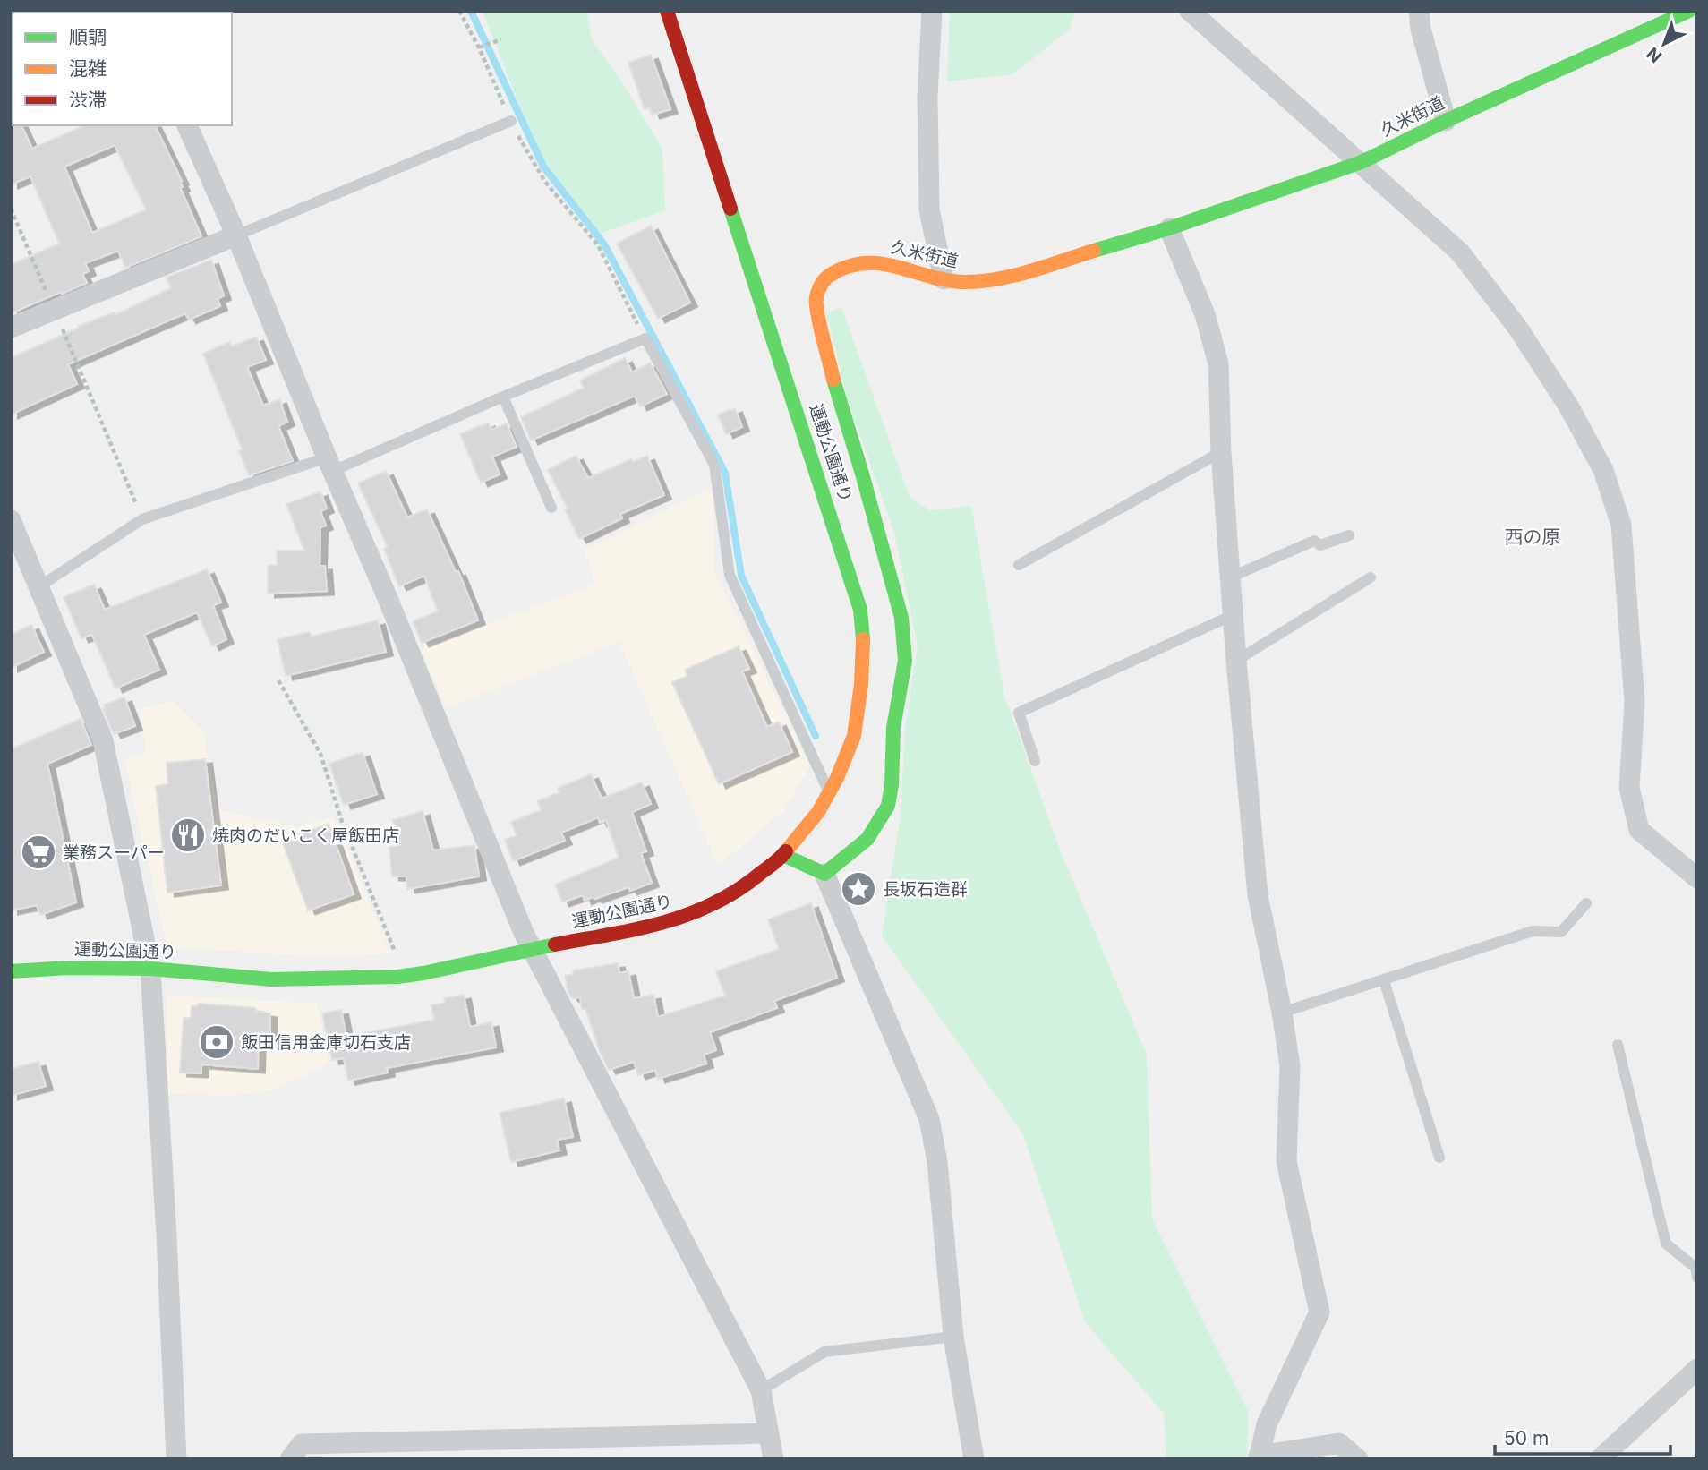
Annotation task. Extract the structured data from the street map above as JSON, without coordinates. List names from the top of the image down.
{
  "streets": {
    "street": ["久米街道", "運動公園通り"]
  },
  "districts": ["西の原"],
  "places": {
    "restaurant": ["焼肉のだいこく屋飯田店"],
    "supermarket": ["業務スーパー"],
    "place": ["長坂石造群"],
    "bank": ["飯田信用金庫切石支店"]
  },
  "legend": ["順調", "混雑", "渋滞"],
  "scale_bar": "50 m",
  "north": "bottom left"
}
